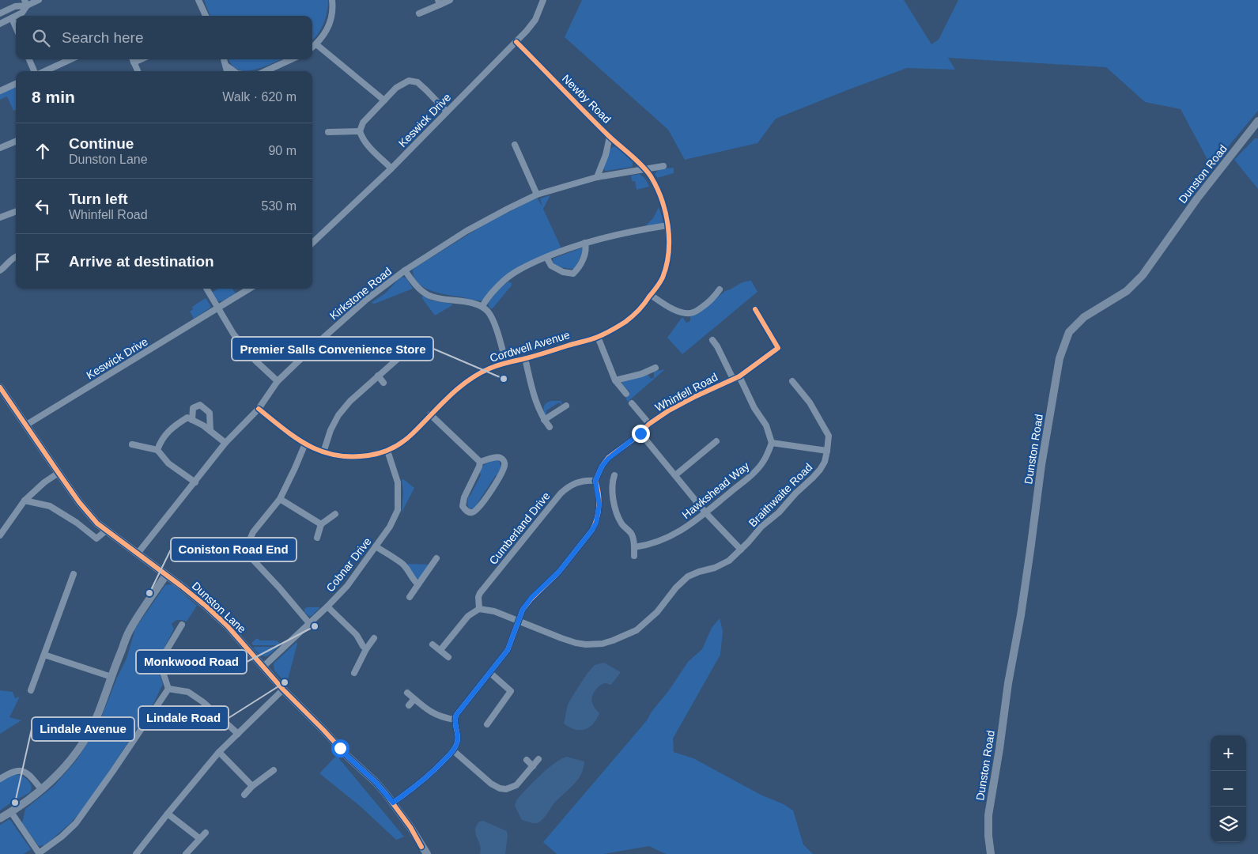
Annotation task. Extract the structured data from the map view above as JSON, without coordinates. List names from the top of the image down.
{
  "streets": {
    "street": [
      "Newby Road",
      "Keswick Drive",
      "Dunston Road",
      "Kirkstone Road",
      "Cordwell Avenue",
      "Whinfell Road",
      "Hawkshead Way",
      "Braithwaite Road",
      "Cumberland Drive",
      "Cobnar Drive",
      "Dunston Lane"
    ]
  },
  "crossings": [
    ["Newby Road", "Keswick Drive"],
    ["Newby Road", "Kirkstone Road"],
    ["Newby Road", "Cordwell Avenue"],
    ["Keswick Drive", "Dunston Lane"],
    ["Kirkstone Road", "Cordwell Avenue"],
    ["Kirkstone Road", "Dunston Lane"],
    ["Cordwell Avenue", "Cobnar Drive"],
    ["Whinfell Road", "Cumberland Drive"],
    ["Braithwaite Road", "Cumberland Drive"],
    ["Cobnar Drive", "Dunston Lane"]
  ],
  "places": [
    "Premier Salls Convenience Store",
    "Coniston Road End",
    "Monkwood Road",
    "Lindale Road",
    "Lindale Avenue"
  ],
  "page": {
    "search": "Search here",
    "heading": ["8 min", "Walk · 620 m"],
    "list": [
      ["Continue", "Dunston Lane", "90 m"],
      ["Turn left", "Whinfell Road", "530 m"],
      "Arrive at destination"
    ],
    "map_buttons": ["+", "−"]
  }
}
